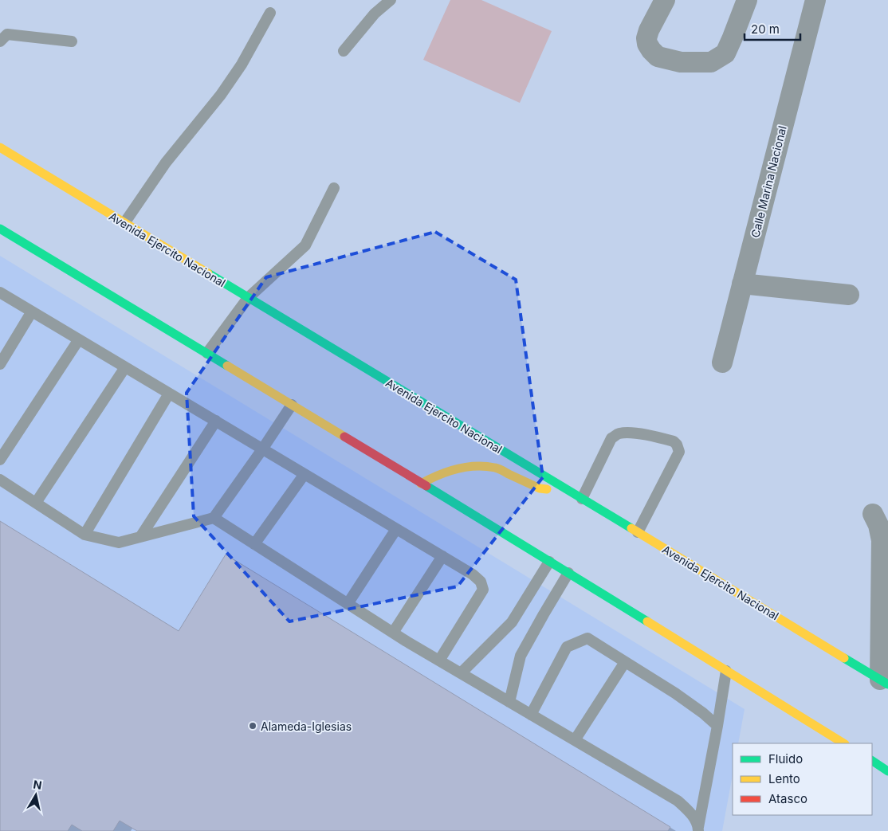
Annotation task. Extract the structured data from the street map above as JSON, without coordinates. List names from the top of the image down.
{
  "streets": {
    "main road": ["Avenida Ejercito Nacional"],
    "street": ["Calle Marina Nacional"]
  },
  "places": ["Alameda-Iglesias"],
  "legend": ["Fluido", "Lento", "Atasco"],
  "scale_bar": "20 m",
  "north": "top"
}
